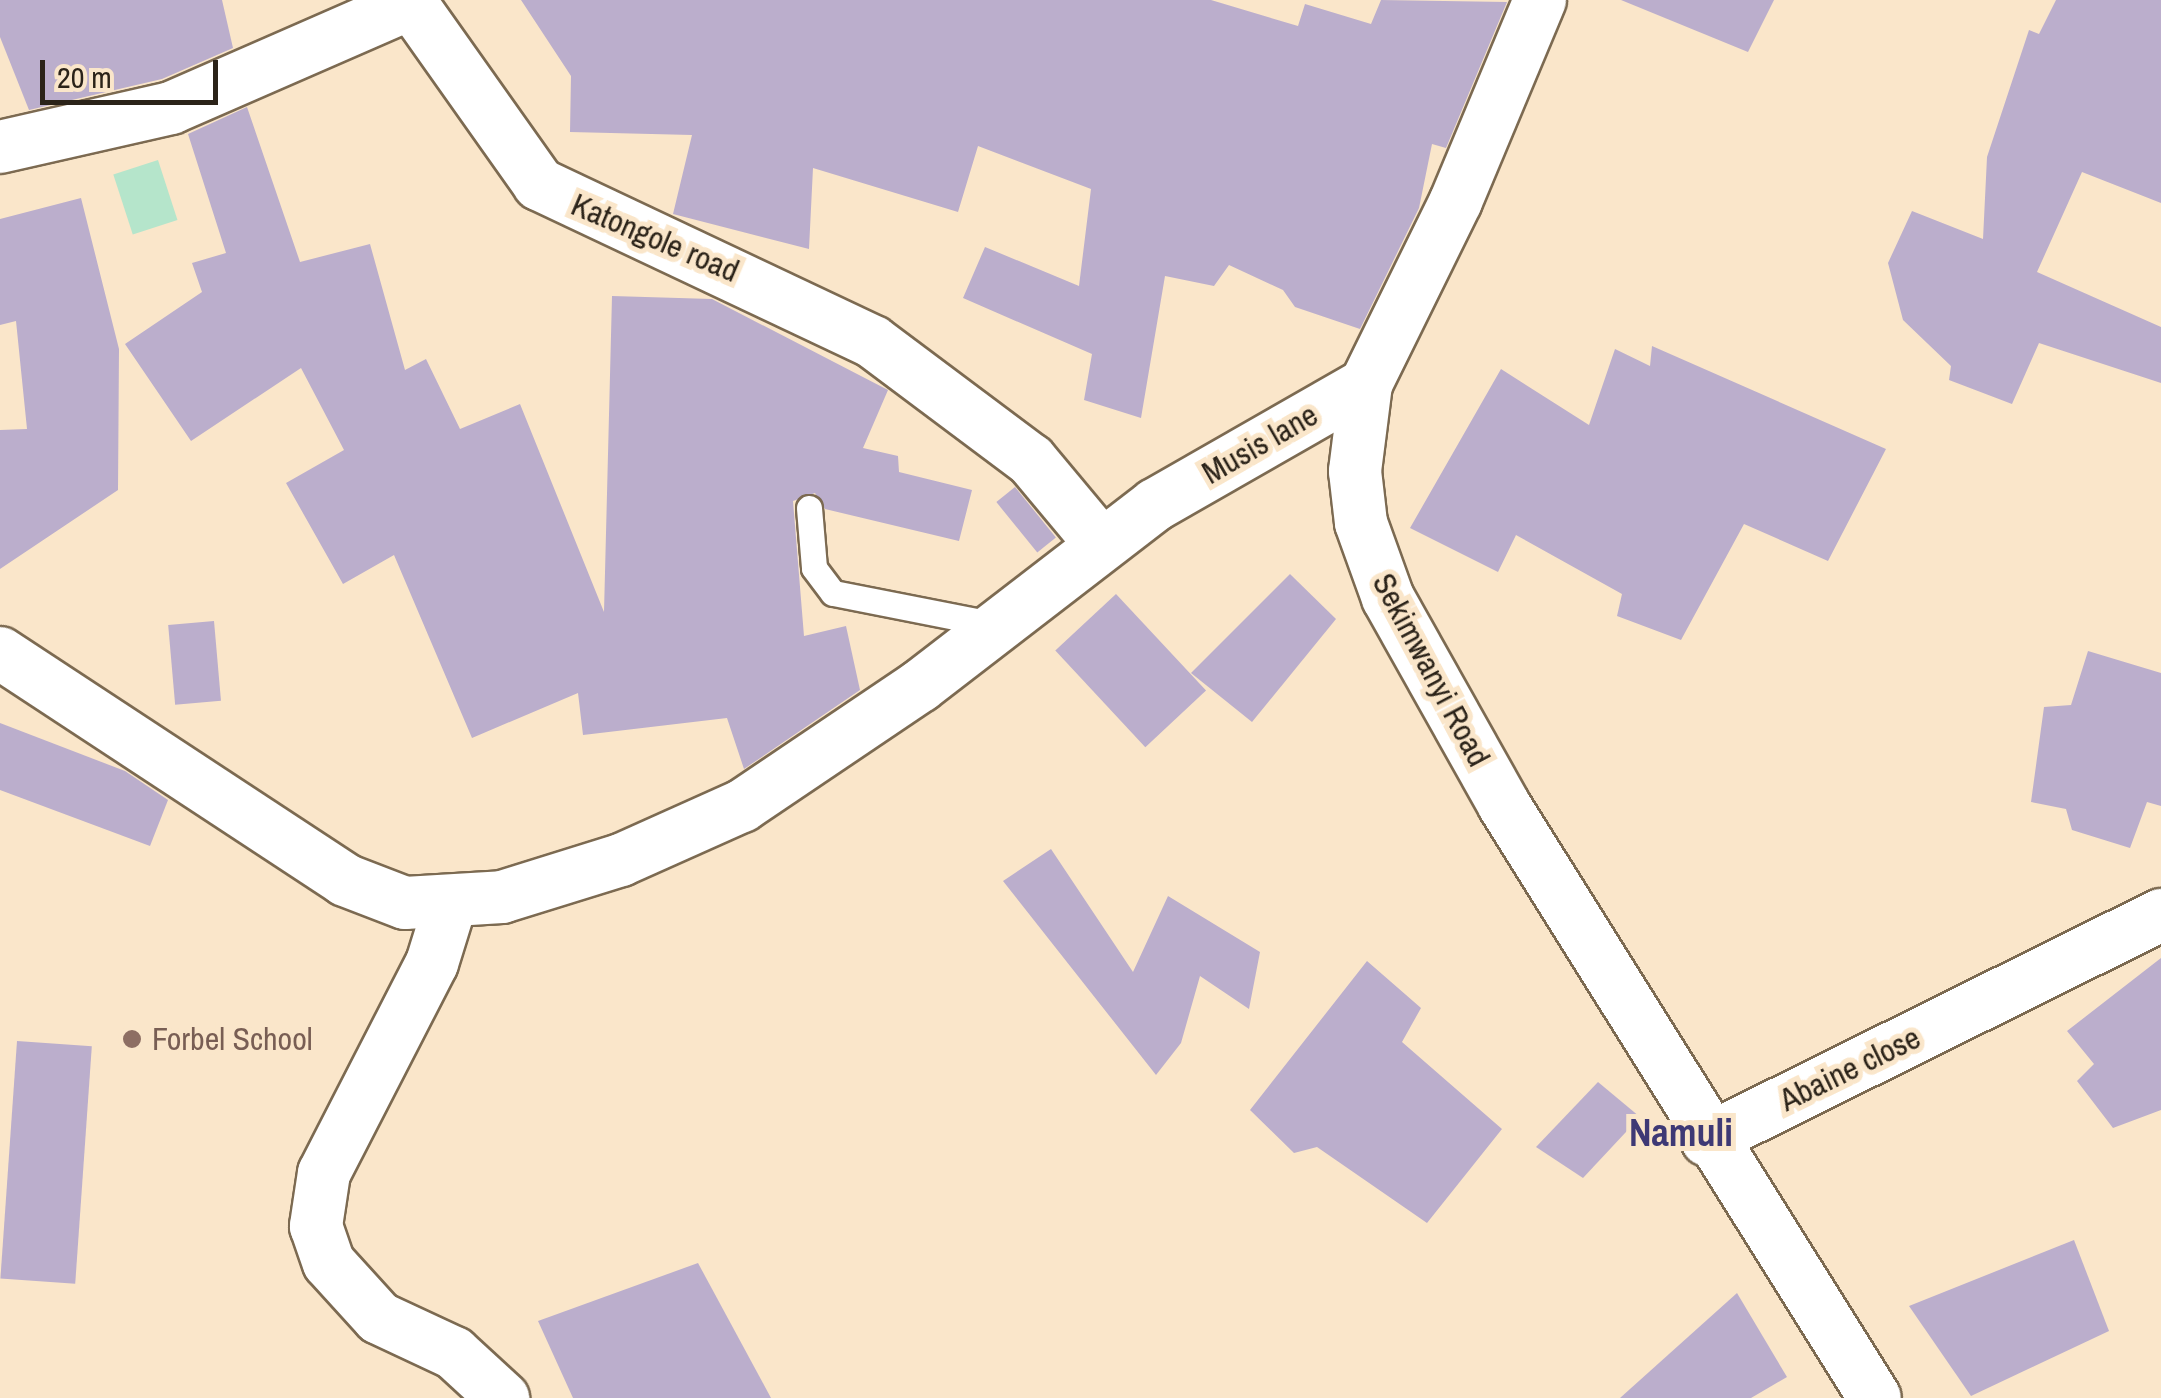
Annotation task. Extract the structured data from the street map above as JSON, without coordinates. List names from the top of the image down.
{
  "streets": {
    "street": [
      "Katongole road",
      "Musis lane",
      "Sekimwanyi Road",
      "Abaine close"
    ]
  },
  "crossings": [
    ["Katongole road", "Musis lane"],
    ["Musis lane", "Sekimwanyi Road"],
    ["Sekimwanyi Road", "Abaine close"]
  ],
  "districts": ["Namuli"],
  "places": ["Forbel School"],
  "scale_bar": "20 m"
}
